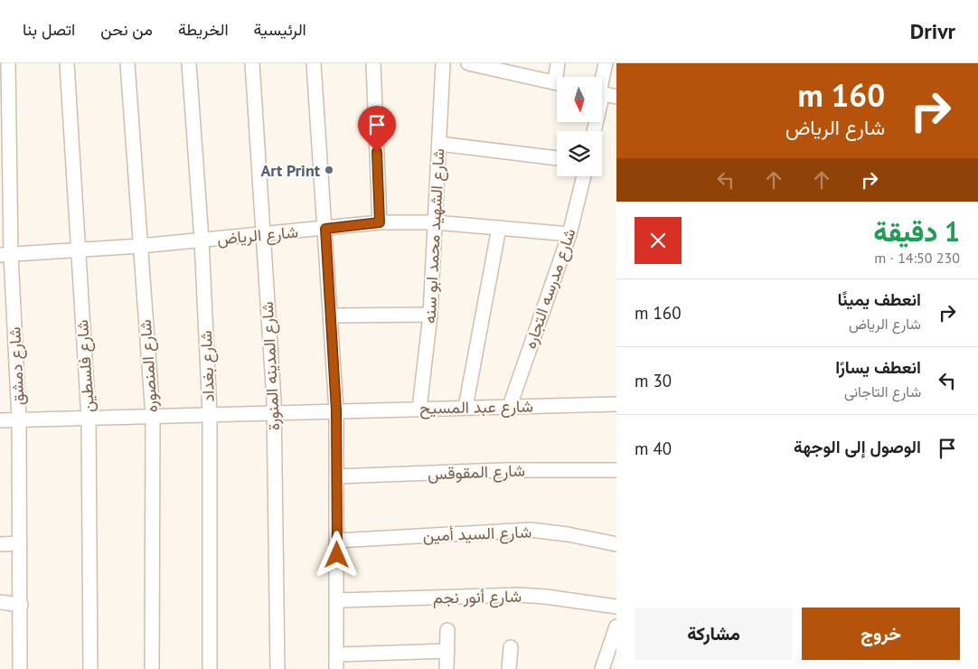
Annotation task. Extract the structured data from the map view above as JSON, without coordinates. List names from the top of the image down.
{
  "streets": {
    "street": [
      "شارع الرياض",
      "شارع الشهيد محمد ابو سنه",
      "شارع مدرسه التجاره",
      "شارع دمشق",
      "شارع فلسطين",
      "شارع المنصوره",
      "شارع بغداد",
      "شارع المدينه المنورة",
      "شارع عبد المسيح",
      "شارع المقوقس",
      "شارع السيد أمين",
      "شارع أنور نجم"
    ]
  },
  "crossings": [
    ["شارع الرياض", "شارع الشهيد محمد ابو سنه"],
    ["شارع الرياض", "شارع مدرسه التجاره"],
    ["شارع الرياض", "شارع دمشق"],
    ["شارع الرياض", "شارع فلسطين"],
    ["شارع الرياض", "شارع المنصوره"],
    ["شارع الرياض", "شارع بغداد"],
    ["شارع الرياض", "شارع المدينه المنورة"],
    ["شارع الشهيد محمد ابو سنه", "شارع عبد المسيح"],
    ["شارع مدرسه التجاره", "شارع عبد المسيح"],
    ["شارع دمشق", "شارع عبد المسيح"],
    ["شارع فلسطين", "شارع عبد المسيح"],
    ["شارع المنصوره", "شارع عبد المسيح"],
    ["شارع بغداد", "شارع عبد المسيح"],
    ["شارع المدينه المنورة", "شارع عبد المسيح"]
  ],
  "places": ["Art Print"],
  "north": "bottom",
  "page": {
    "header": "Drivr",
    "nav": [
      "الرئيسية",
      "الخريطة",
      "من نحن",
      "اتصل بنا"
    ],
    "turn": ["160 m", "شارع الرياض"],
    "heading": ["1 دقيقة", "230 m · 14:50"],
    "list": [
      {
        "name": "انعطف يمينًا",
        "note": "شارع الرياض",
        "value": "160 m"
      },
      {
        "name": "انعطف يسارًا",
        "note": "شارع التاجانى",
        "value": "30 m"
      },
      {
        "name": "الوصول إلى الوجهة",
        "value": "40 m"
      }
    ],
    "buttons": ["خروج", "مشاركة"]
  }
}
